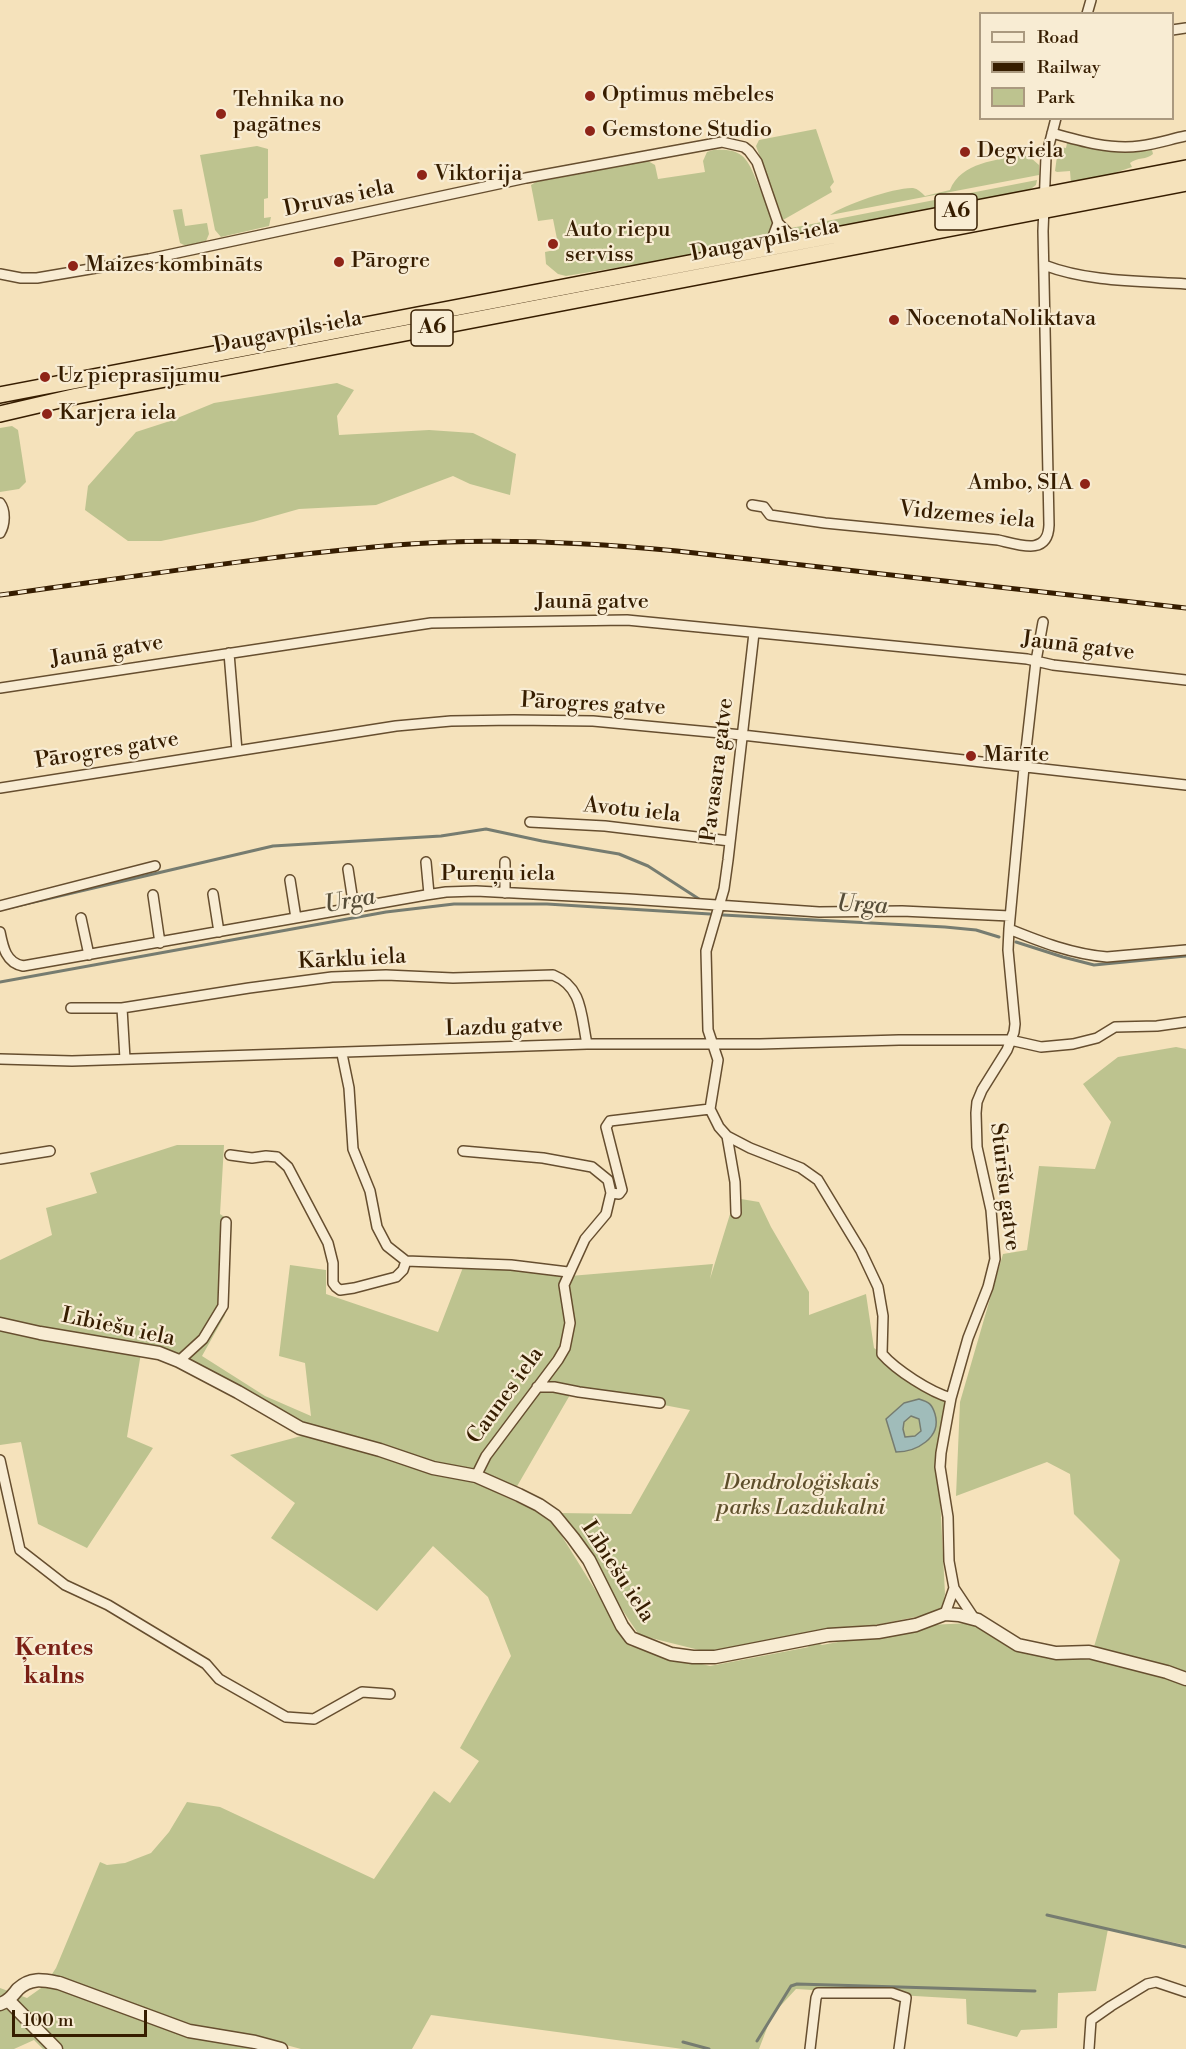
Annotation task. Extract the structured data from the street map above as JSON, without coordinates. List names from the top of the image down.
{
  "streets": {
    "highway": ["A6", "Daugavpils iela"],
    "street": [
      "Druvas iela",
      "Vidzemes iela",
      "Jaunā gatve",
      "Pārogres gatve",
      "Pavasara gatve",
      "Avotu iela",
      "Pureņu iela",
      "Kārklu iela",
      "Lazdu gatve",
      "Stūrīšu gatve",
      "Lībiešu iela",
      "Caunes iela"
    ]
  },
  "crossings": [
    ["Daugavpils iela", "Vidzemes iela"],
    ["Jaunā gatve", "Pavasara gatve"],
    ["Jaunā gatve", "Stūrīšu gatve"],
    ["Pārogres gatve", "Pavasara gatve"],
    ["Pārogres gatve", "Stūrīšu gatve"],
    ["Pavasara gatve", "Avotu iela"],
    ["Pavasara gatve", "Pureņu iela"],
    ["Pavasara gatve", "Lazdu gatve"],
    ["Pureņu iela", "Stūrīšu gatve"],
    ["Kārklu iela", "Lazdu gatve"],
    ["Lazdu gatve", "Stūrīšu gatve"],
    ["Stūrīšu gatve", "Lībiešu iela"],
    ["Lībiešu iela", "Caunes iela"]
  ],
  "districts": ["Ķentes kalns"],
  "water": ["Urga"],
  "parks": ["Dendroloģiskais parks Lazdukalni"],
  "places": [
    "Optimus mēbeles",
    "Tehnika no pagātnes",
    "Gemstone Studio",
    "Degviela",
    "Viktorija",
    "Auto riepu serviss",
    "Pārogre",
    "Maizes kombināts",
    "NocenotaNoliktava",
    "Uz pieprasījumu",
    "Karjera iela",
    "Ambo, SIA",
    "Mārīte"
  ],
  "legend": ["Road", "Railway", "Park"],
  "scale_bar": "100 m"
}
